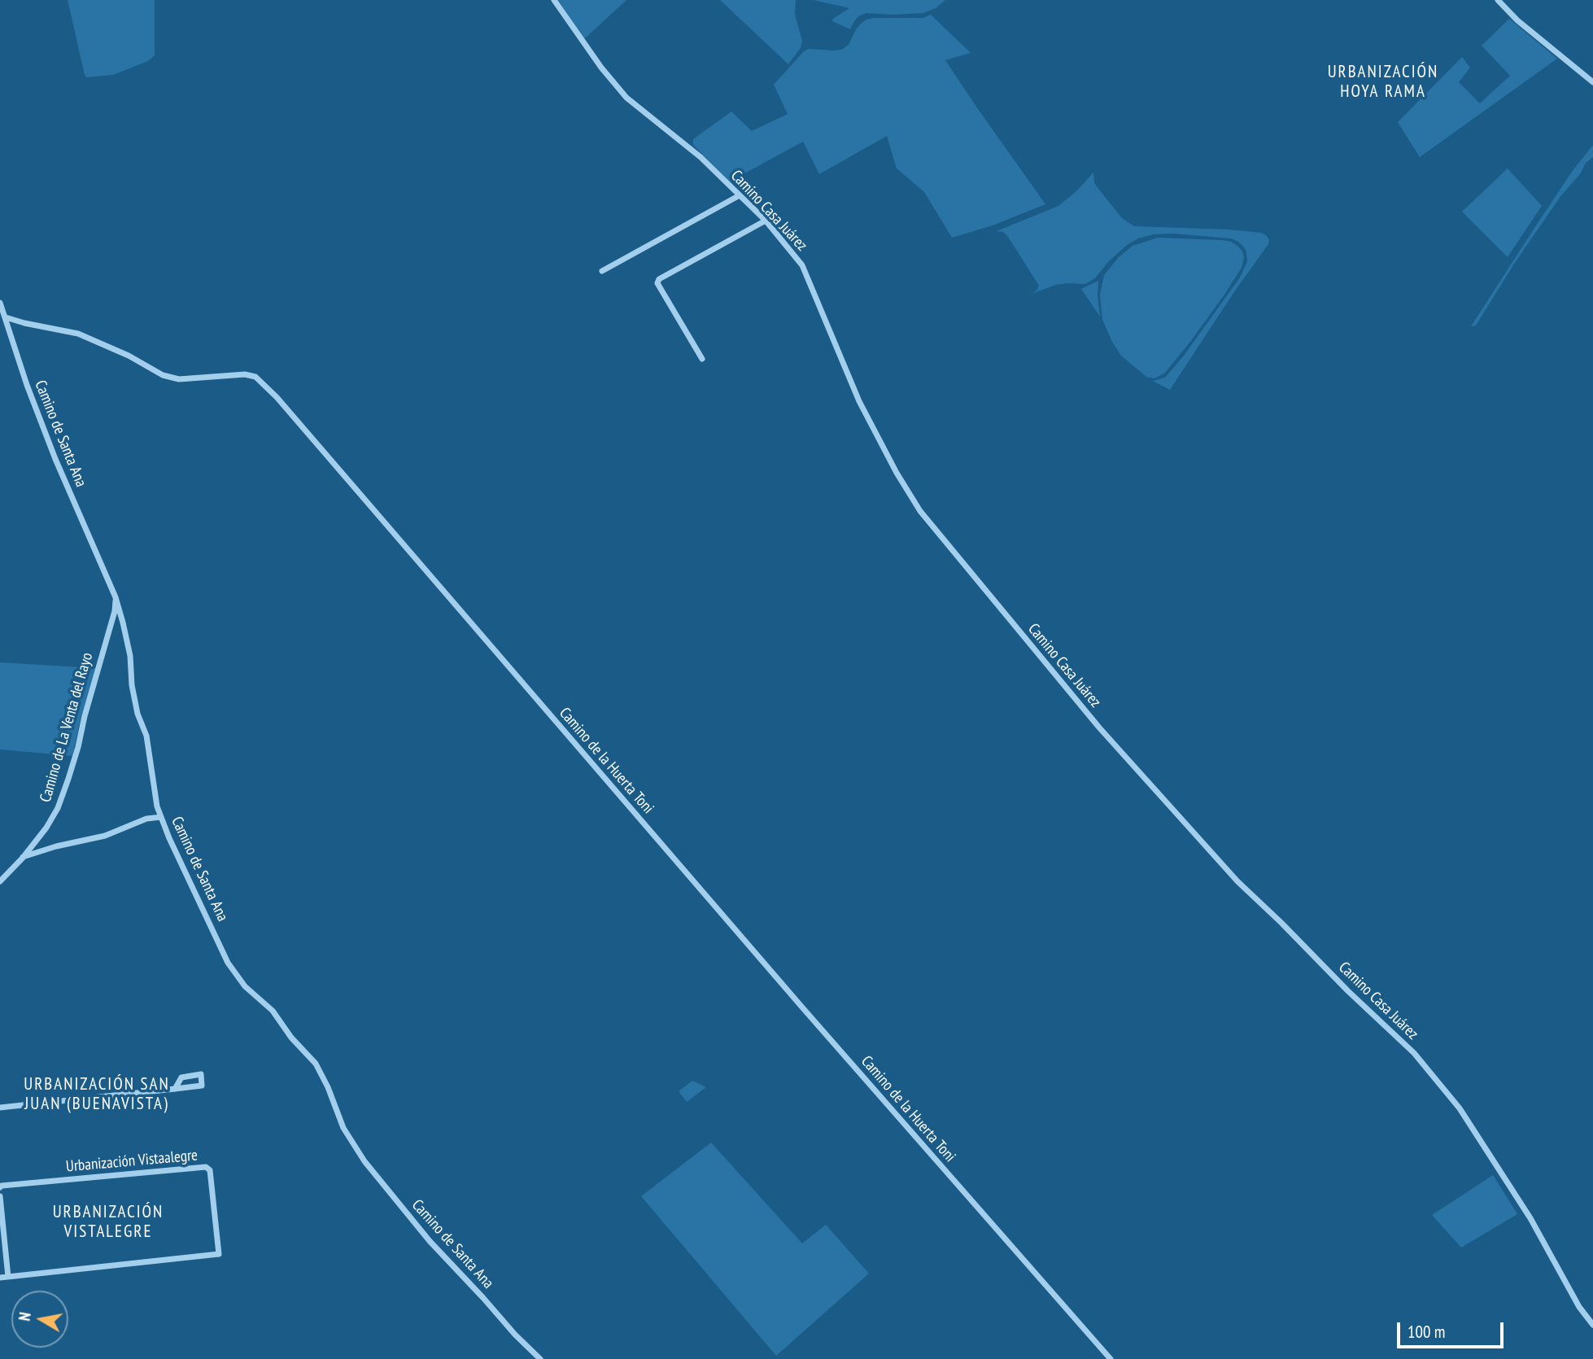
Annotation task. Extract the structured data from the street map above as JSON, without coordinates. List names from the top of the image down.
{
  "streets": {
    "street": [
      "Camino Casa Juárez",
      "Camino de Santa Ana",
      "Camino de La Venta del Rayo",
      "Camino de la Huerta Toni",
      "Urbanización Vistaalegre"
    ]
  },
  "crossings": [
    ["Camino de Santa Ana", "Camino de La Venta del Rayo"],
    ["Camino de Santa Ana", "Camino de la Huerta Toni"]
  ],
  "districts": ["URBANIZACIÓN HOYA RAMA", "URBANIZACIÓN SAN JUAN (BUENAVISTA)", "URBANIZACIÓN VISTALEGRE"],
  "scale_bar": "100 m",
  "north": "left"
}
